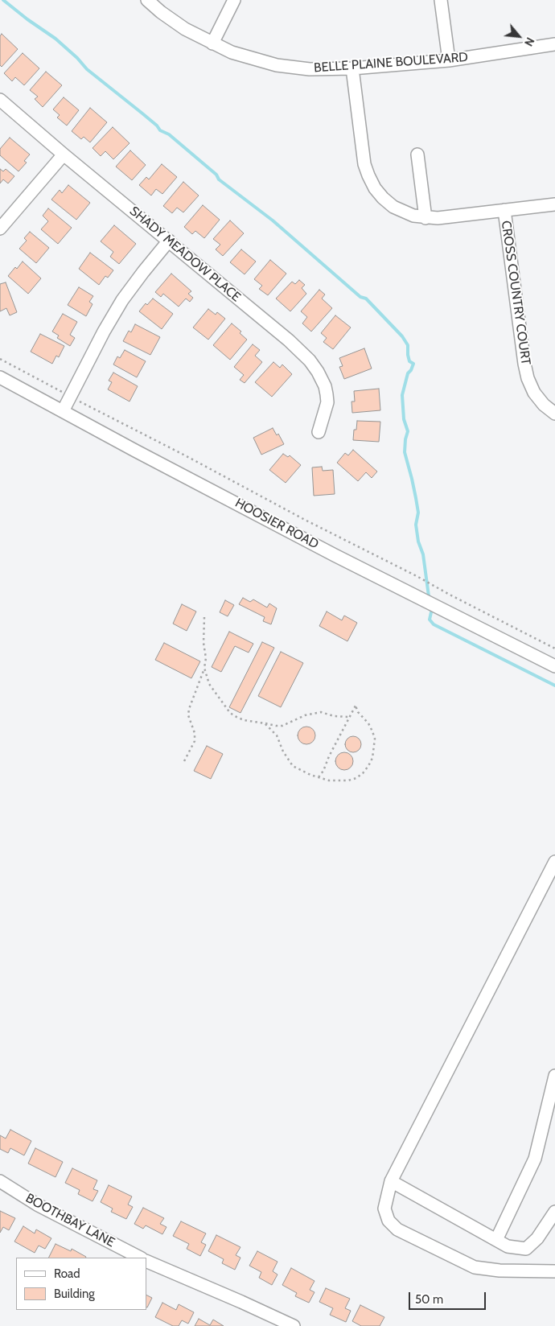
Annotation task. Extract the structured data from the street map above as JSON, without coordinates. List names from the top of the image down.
{
  "streets": {
    "street": [
      "BELLE PLAINE BOULEVARD",
      "SHADY MEADOW PLACE",
      "CROSS COUNTRY COURT",
      "HOOSIER ROAD",
      "BOOTHBAY LANE"
    ]
  },
  "legend": ["Road", "Building"],
  "scale_bar": "50 m",
  "north": "bottom right"
}
